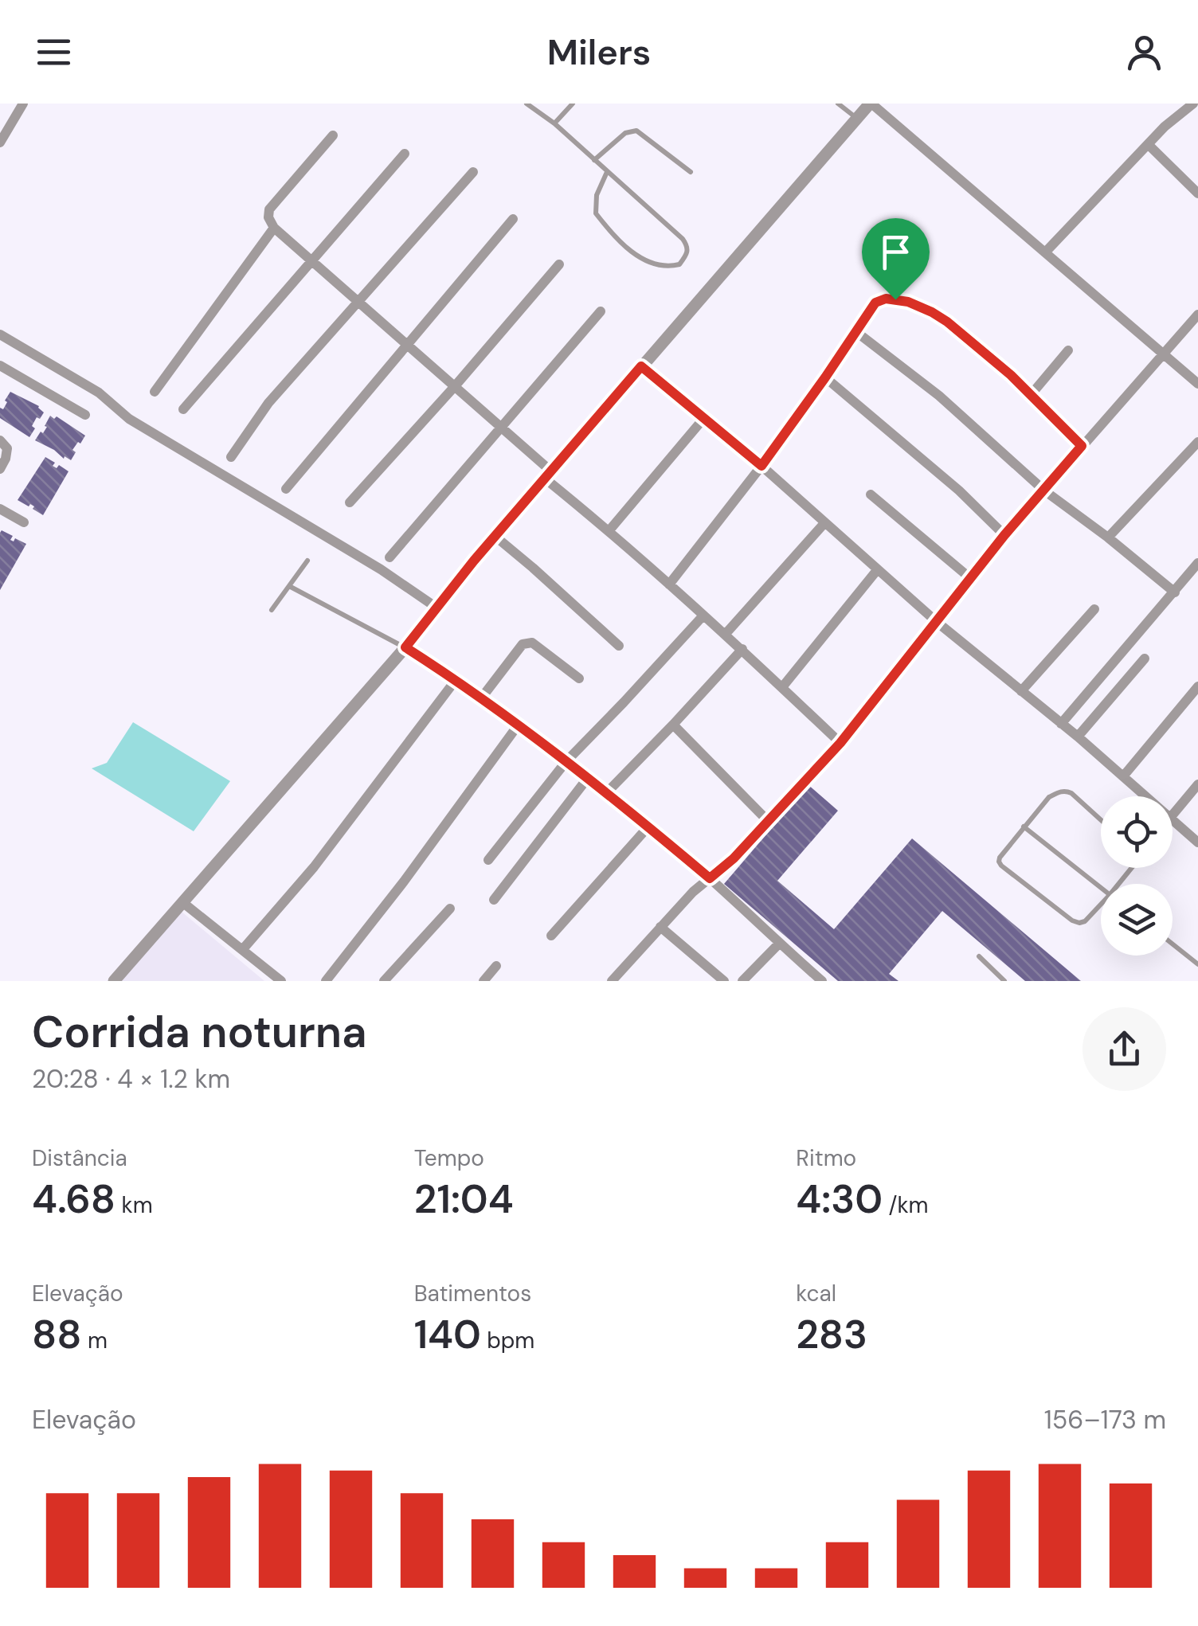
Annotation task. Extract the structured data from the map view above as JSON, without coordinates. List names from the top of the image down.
{
  "page": {
    "header": "Milers",
    "heading": ["Corrida noturna", "20:28 · 4 × 1.2 km"],
    "stats": [
      ["Distância", "4.68 km"],
      ["Tempo", "21:04"],
      ["Ritmo", "4:30 /km"],
      ["Elevação", "88 m"],
      ["Batimentos", "140 bpm"],
      ["kcal", "283"]
    ],
    "chart": ["Elevação", "156–173 m"]
  }
}
